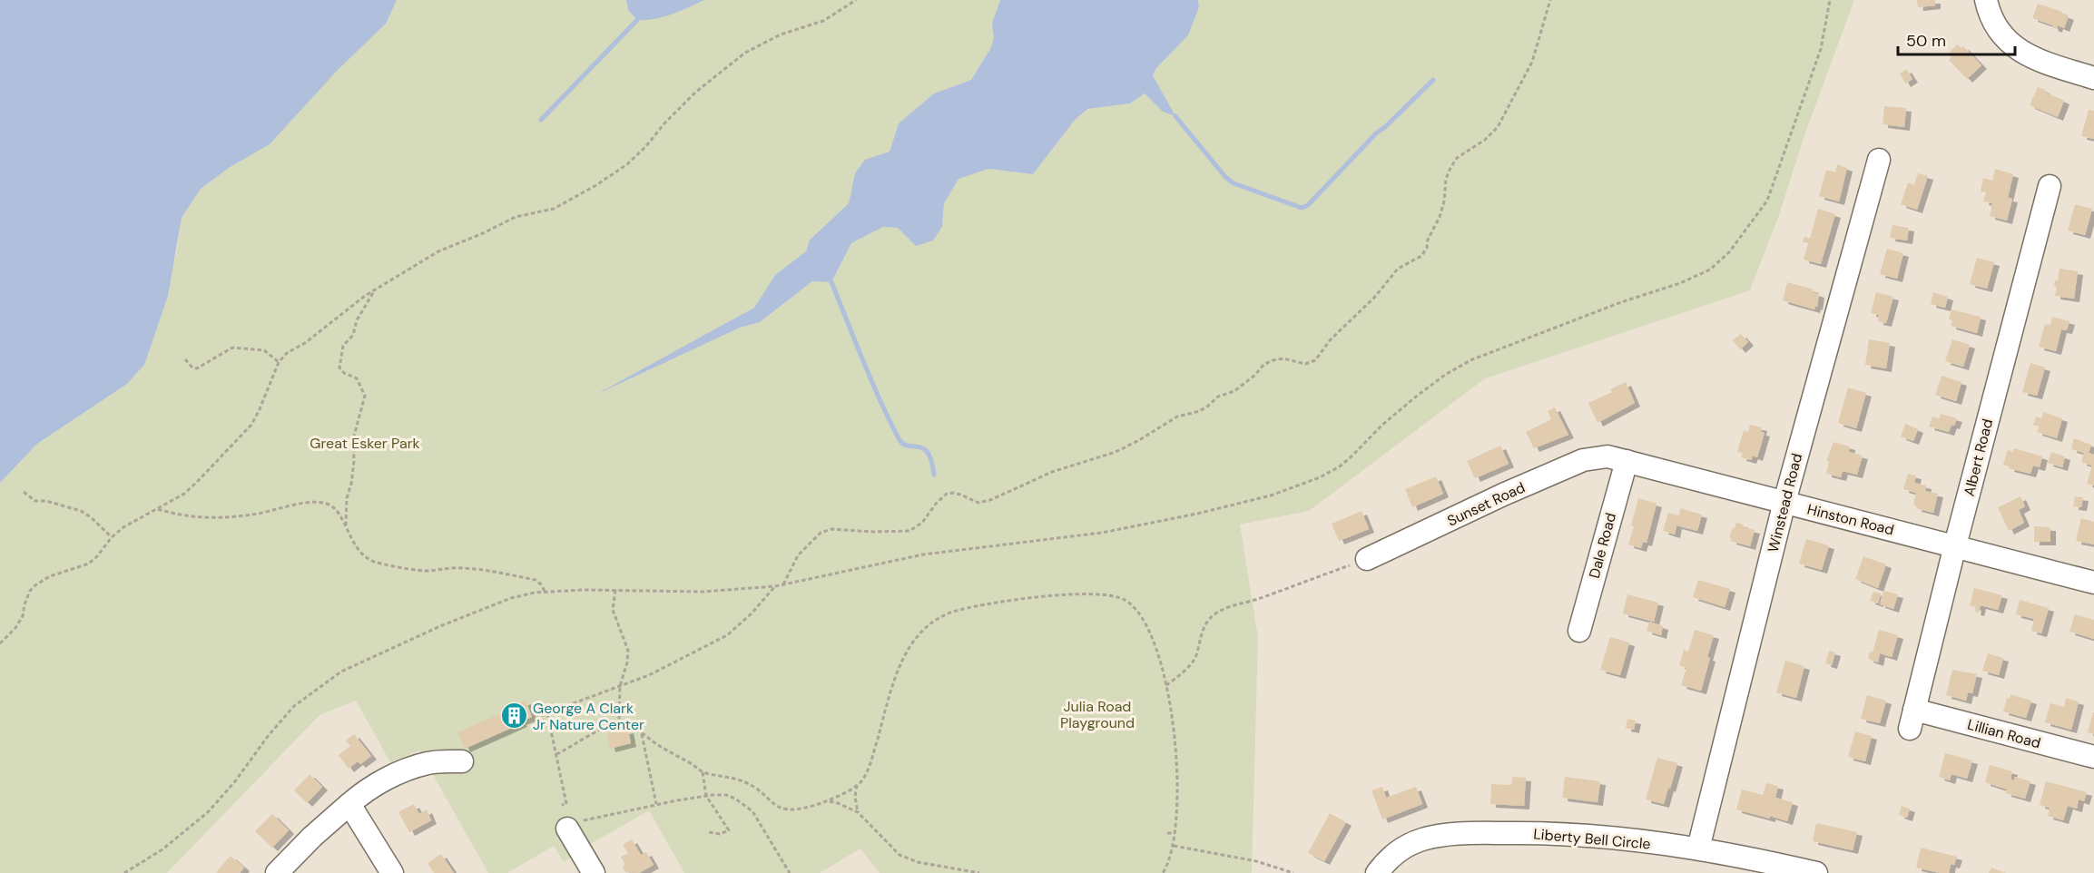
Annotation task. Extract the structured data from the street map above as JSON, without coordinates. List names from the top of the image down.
{
  "streets": {
    "street": [
      "Albert Road",
      "Winstead Road",
      "Sunset Road",
      "Hinston Road",
      "Dale Road",
      "Lillian Road",
      "Liberty Bell Circle"
    ]
  },
  "crossings": [
    ["Albert Road", "Hinston Road"],
    ["Albert Road", "Lillian Road"],
    ["Winstead Road", "Hinston Road"],
    ["Winstead Road", "Liberty Bell Circle"],
    ["Sunset Road", "Hinston Road"],
    ["Sunset Road", "Dale Road"],
    ["Hinston Road", "Dale Road"]
  ],
  "parks": ["Great Esker Park", "Julia Road Playground"],
  "places": {
    "building": ["George A Clark Jr Nature Center"]
  },
  "scale_bar": "50 m"
}
